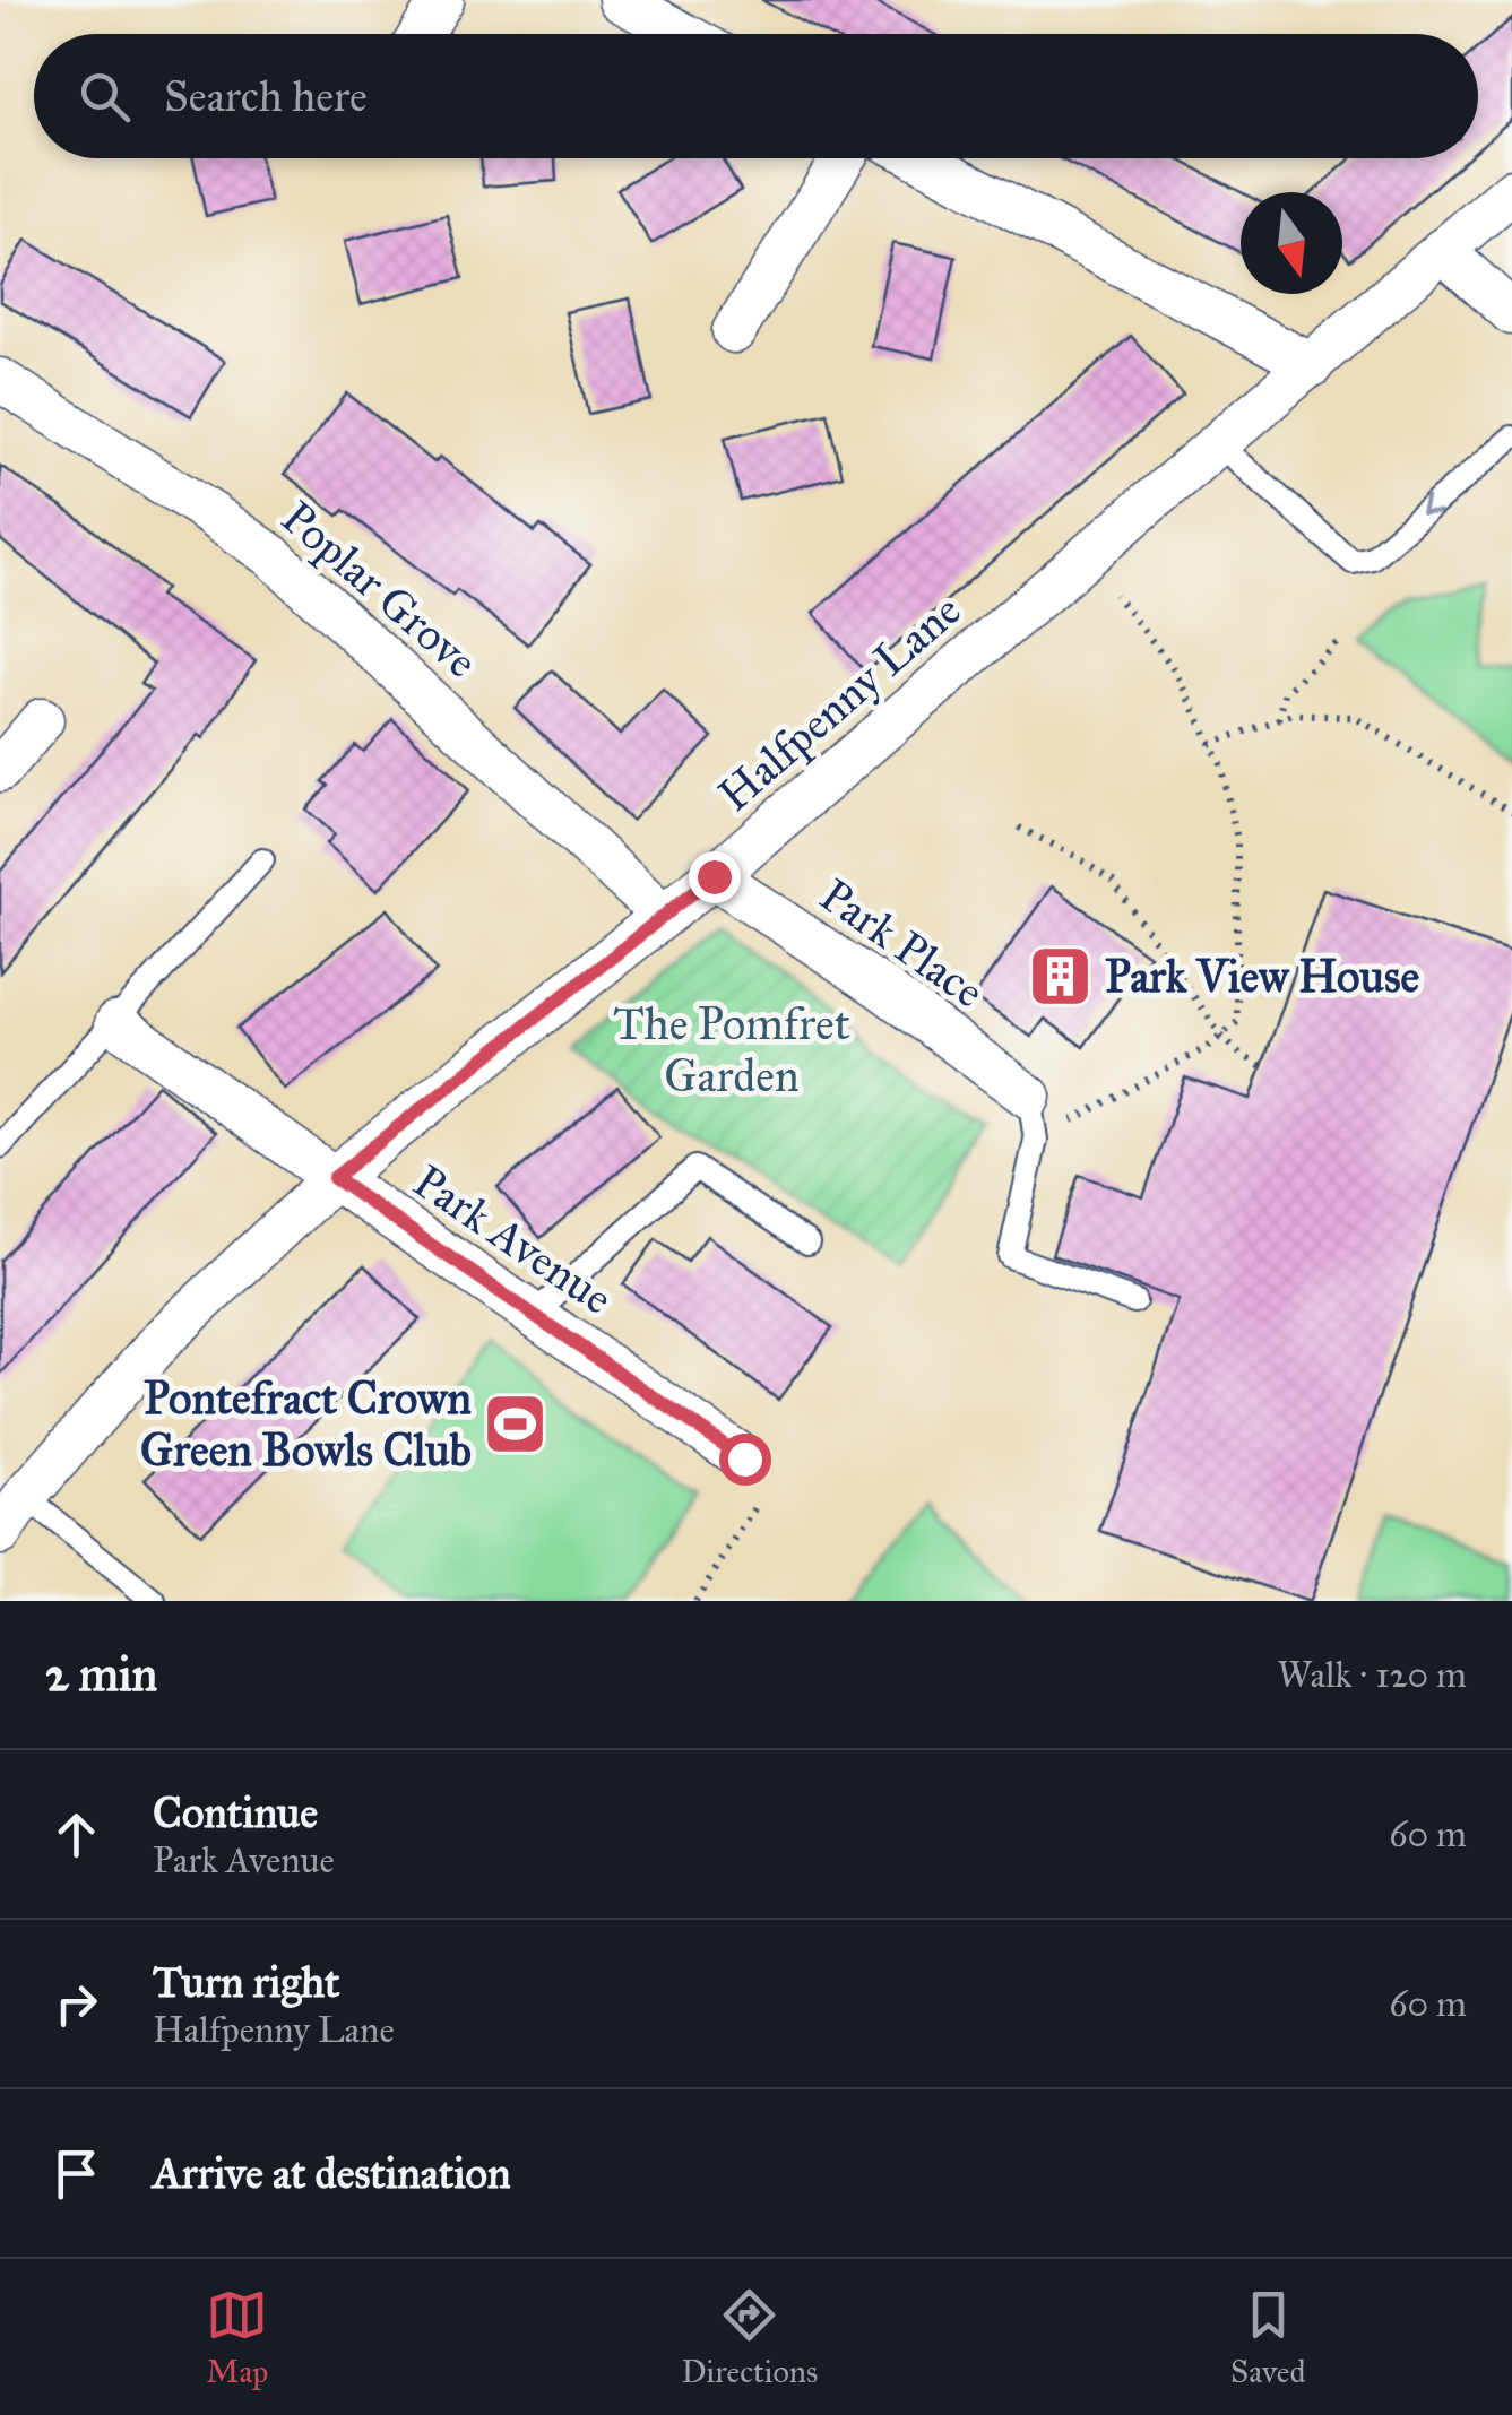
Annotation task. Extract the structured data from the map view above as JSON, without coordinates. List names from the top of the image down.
{
  "streets": {
    "street": [
      "Poplar Grove",
      "Halfpenny Lane",
      "Park Place",
      "Park Avenue"
    ]
  },
  "crossings": [
    ["Poplar Grove", "Halfpenny Lane"],
    ["Halfpenny Lane", "Park Place"],
    ["Halfpenny Lane", "Park Avenue"]
  ],
  "parks": ["The Pomfret Garden"],
  "places": {
    "building": ["Park View House"],
    "sports": ["Pontefract Crown Green Bowls Club"]
  },
  "north": "bottom",
  "page": {
    "search": "Search here",
    "heading": ["2 min", "Walk · 120 m"],
    "list": [
      ["Continue", "Park Avenue", "60 m"],
      ["Turn right", "Halfpenny Lane", "60 m"],
      "Arrive at destination"
    ],
    "nav": ["Map", "Directions", "Saved"]
  }
}
